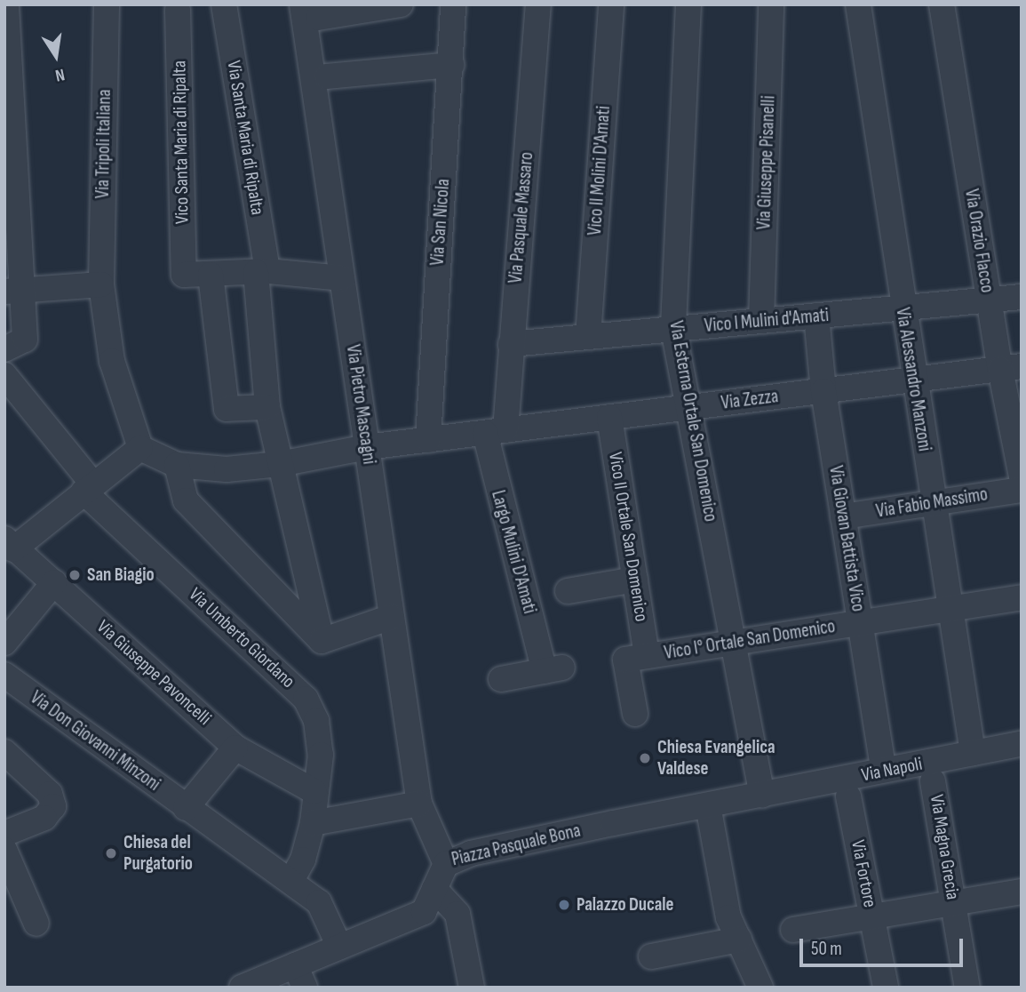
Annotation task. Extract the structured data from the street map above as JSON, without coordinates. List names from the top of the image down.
{
  "streets": {
    "street": [
      "Via Santa Maria di Ripalta",
      "Vico Santa Maria di Ripalta",
      "Via Tripoli Italiana",
      "Via Giuseppe Pisanelli",
      "Vico II Molini D'Amati",
      "Via Pasquale Massaro",
      "Via San Nicola",
      "Via Orazio Flacco",
      "Vico I Mulini d'Amati",
      "Via Alessandro Manzoni",
      "Via Zezza",
      "Via Pietro Mascagni",
      "Via Esterna Ortale San Domenico",
      "Via Fabio Massimo",
      "Vico II Ortale San Domenico",
      "Via Giovan Battista Vico",
      "Largo Mulini D'Amati",
      "Via Umberto Giordano",
      "Vico I° Ortale San Domenico",
      "Via Giuseppe Pavoncelli",
      "Via Don Giovanni Minzoni",
      "Via Napoli",
      "Piazza Pasquale Bona",
      "Via Magna Grecia",
      "Via Fortore"
    ]
  },
  "crossings": [
    ["Via Santa Maria di Ripalta", "Via Zezza"],
    ["Via Giuseppe Pisanelli", "Vico I Mulini d'Amati"],
    ["Vico II Molini D'Amati", "Vico I Mulini d'Amati"],
    ["Via Pasquale Massaro", "Vico I Mulini d'Amati"],
    ["Via Pasquale Massaro", "Via Zezza"],
    ["Via Pasquale Massaro", "Largo Mulini D'Amati"],
    ["Via San Nicola", "Via Zezza"],
    ["Via Orazio Flacco", "Vico I Mulini d'Amati"],
    ["Via Orazio Flacco", "Via Zezza"],
    ["Vico I Mulini d'Amati", "Via Alessandro Manzoni"],
    ["Vico I Mulini d'Amati", "Via Esterna Ortale San Domenico"],
    ["Vico I Mulini d'Amati", "Via Giovan Battista Vico"],
    ["Via Alessandro Manzoni", "Via Zezza"],
    ["Via Alessandro Manzoni", "Via Fabio Massimo"],
    ["Via Alessandro Manzoni", "Vico I° Ortale San Domenico"],
    ["Via Alessandro Manzoni", "Via Napoli"],
    ["Via Zezza", "Via Pietro Mascagni"],
    ["Via Zezza", "Via Esterna Ortale San Domenico"],
    ["Via Zezza", "Vico II Ortale San Domenico"],
    ["Via Zezza", "Via Giovan Battista Vico"],
    ["Via Zezza", "Largo Mulini D'Amati"],
    ["Via Pietro Mascagni", "Piazza Pasquale Bona"],
    ["Via Esterna Ortale San Domenico", "Vico I° Ortale San Domenico"],
    ["Via Esterna Ortale San Domenico", "Via Napoli"],
    ["Via Fabio Massimo", "Via Giovan Battista Vico"],
    ["Vico II Ortale San Domenico", "Vico I° Ortale San Domenico"],
    ["Via Giovan Battista Vico", "Vico I° Ortale San Domenico"],
    ["Via Umberto Giordano", "Via Giuseppe Pavoncelli"],
    ["Via Umberto Giordano", "Via Don Giovanni Minzoni"],
    ["Via Napoli", "Piazza Pasquale Bona"]
  ],
  "places": [
    "San Biagio",
    "Chiesa Evangelica Valdese",
    "Chiesa del Purgatorio",
    "Palazzo Ducale"
  ],
  "scale_bar": "50 m",
  "north": "bottom"
}
